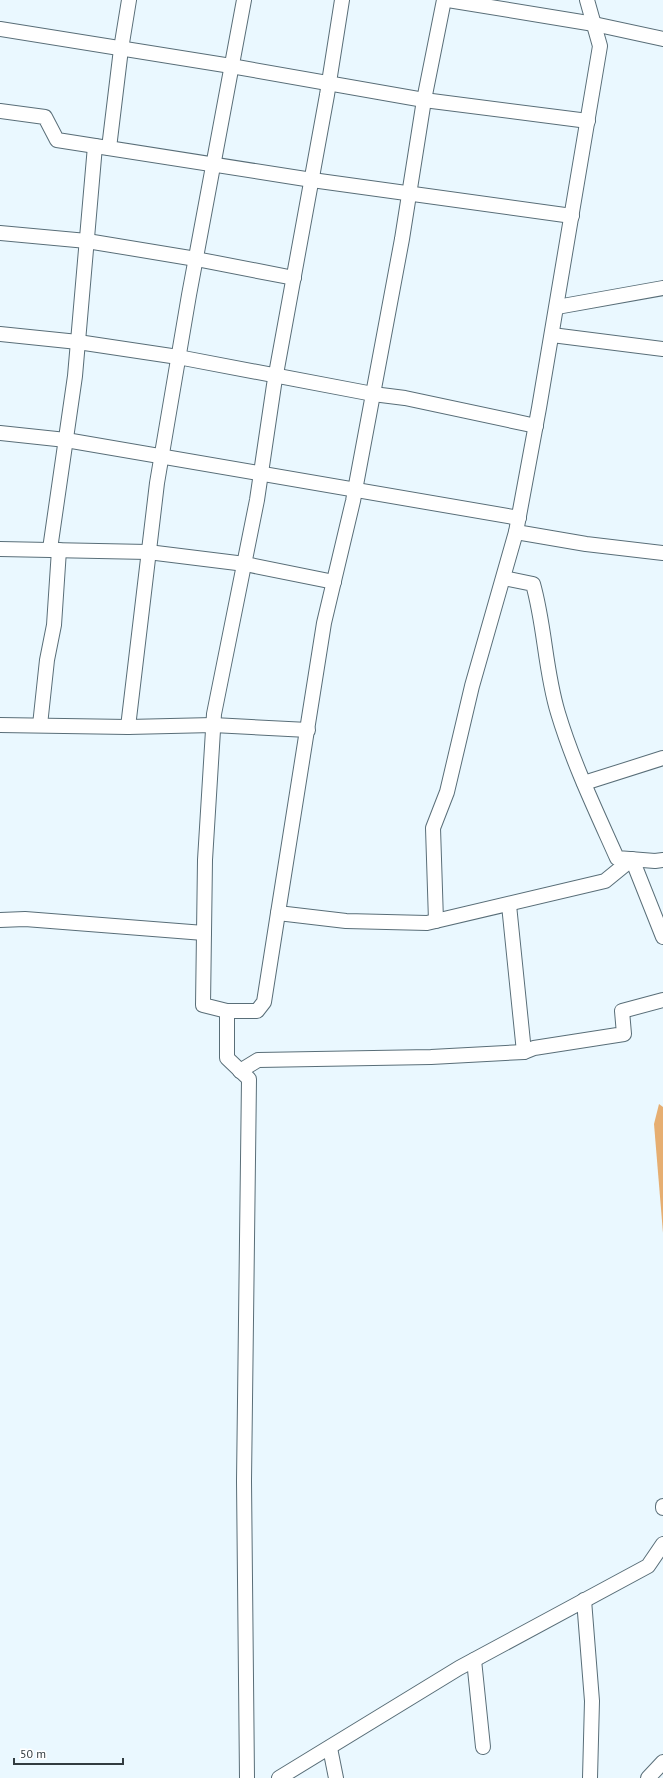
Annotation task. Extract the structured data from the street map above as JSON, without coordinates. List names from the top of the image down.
{
  "scale_bar": "50 m"
}
